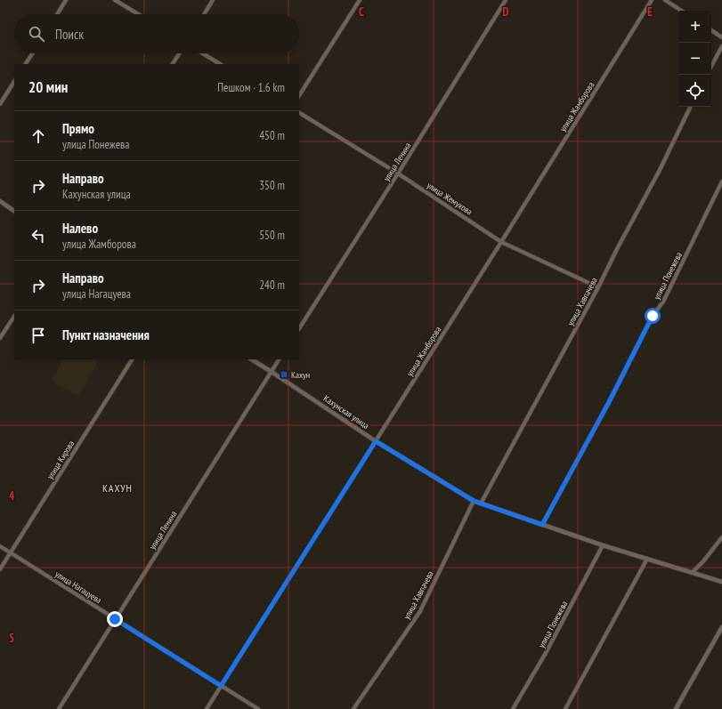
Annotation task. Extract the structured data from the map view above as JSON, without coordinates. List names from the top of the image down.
{
  "streets": {
    "street": [
      "улица Жамборова",
      "улица Ленина",
      "улица Жемухова",
      "улица Понежева",
      "улица Хавпачева",
      "Кахунская улица",
      "улица Кирова",
      "улица Нагацуева"
    ]
  },
  "crossings": [
    ["улица Жамборова", "улица Жемухова"],
    ["улица Жамборова", "Кахунская улица"],
    ["улица Жамборова", "улица Нагацуева"],
    ["улица Ленина", "улица Жемухова"],
    ["улица Ленина", "Кахунская улица"],
    ["улица Ленина", "улица Нагацуева"],
    ["улица Жемухова", "улица Хавпачева"],
    ["улица Понежева", "Кахунская улица"],
    ["улица Хавпачева", "Кахунская улица"],
    ["улица Кирова", "улица Нагацуева"]
  ],
  "districts": ["КАХУН"],
  "places": {
    "transit": ["Кахун"]
  },
  "page": {
    "map_buttons": ["+", "−"],
    "search": "Поиск",
    "heading": ["20 мин", "Пешком · 1.6 km"],
    "list": [
      ["Прямо", "улица Понежева", "450 m"],
      ["Направо", "Кахунская улица", "350 m"],
      ["Налево", "улица Жамборова", "550 m"],
      ["Направо", "улица Нагацуева", "240 m"],
      "Пункт назначения"
    ]
  },
  "grid": {
    "columns": ["C", "D", "E"],
    "rows": ["4", "5"]
  }
}
